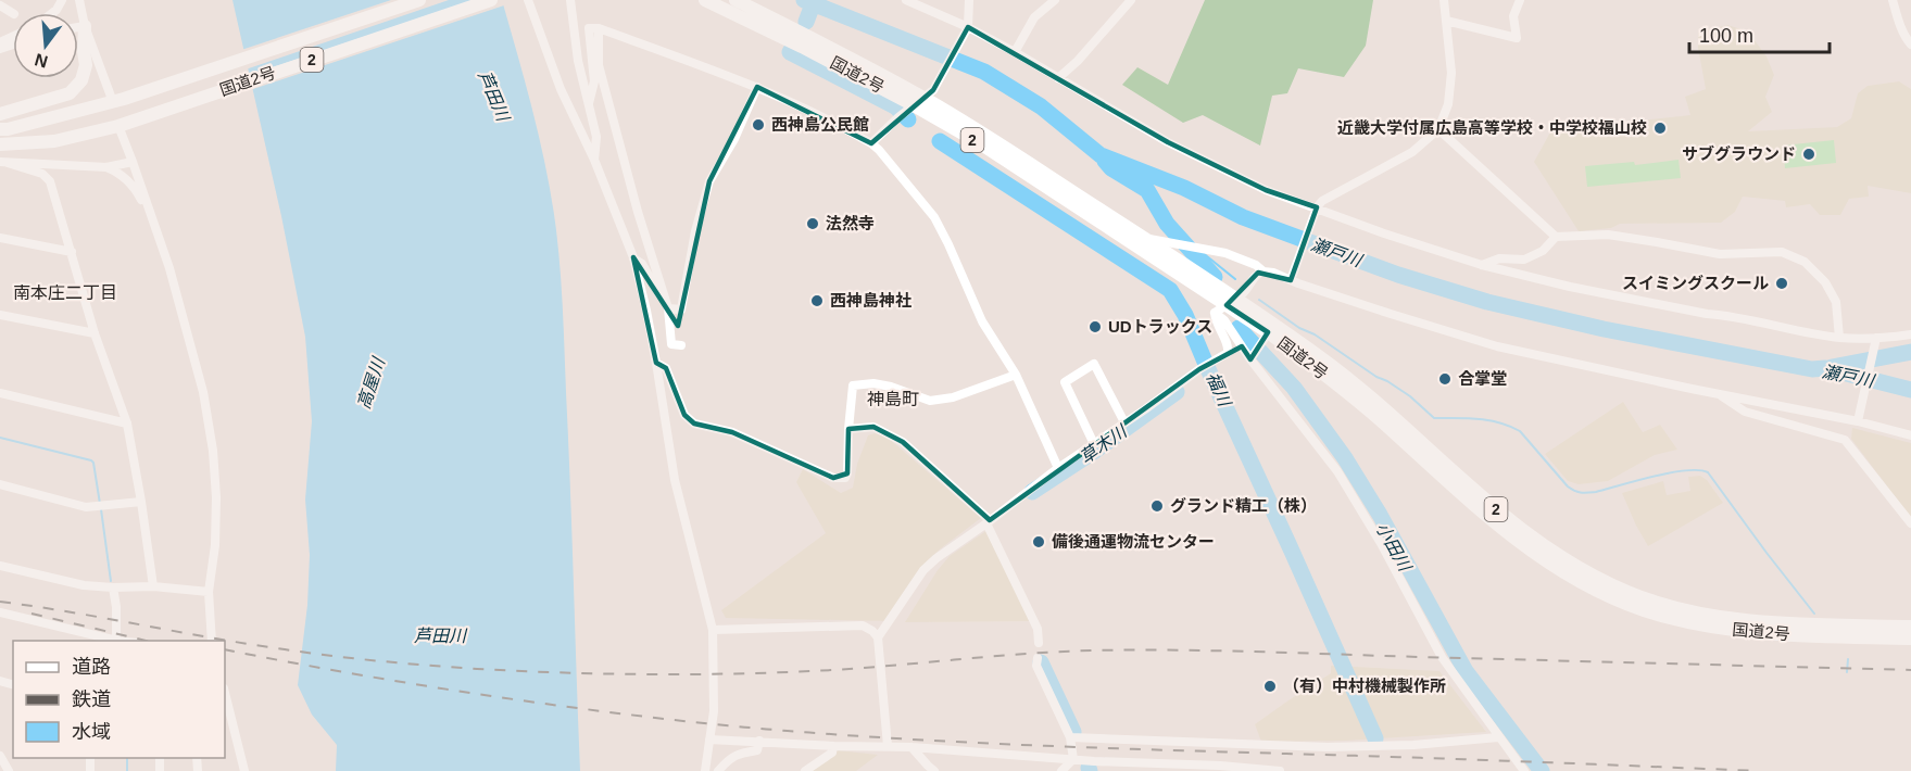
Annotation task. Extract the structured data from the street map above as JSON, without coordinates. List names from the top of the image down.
{
  "streets": {
    "highway": ["2", "国道2号"]
  },
  "districts": ["南本庄二丁目", "神島町"],
  "water": [
    "芦田川",
    "瀬戸川",
    "高屋川",
    "福川",
    "草木川",
    "小田川"
  ],
  "places": [
    "西神島公民館",
    "近畿大学付属広島高等学校・中学校福山校",
    "サブグラウンド",
    "法然寺",
    "スイミングスクール",
    "西神島神社",
    "UDトラックス",
    "合掌堂",
    "グランド精工（株）",
    "備後通運物流センター",
    "（有）中村機械製作所"
  ],
  "legend": ["道路", "鉄道", "水域"],
  "scale_bar": "100 m",
  "north": "bottom"
}
